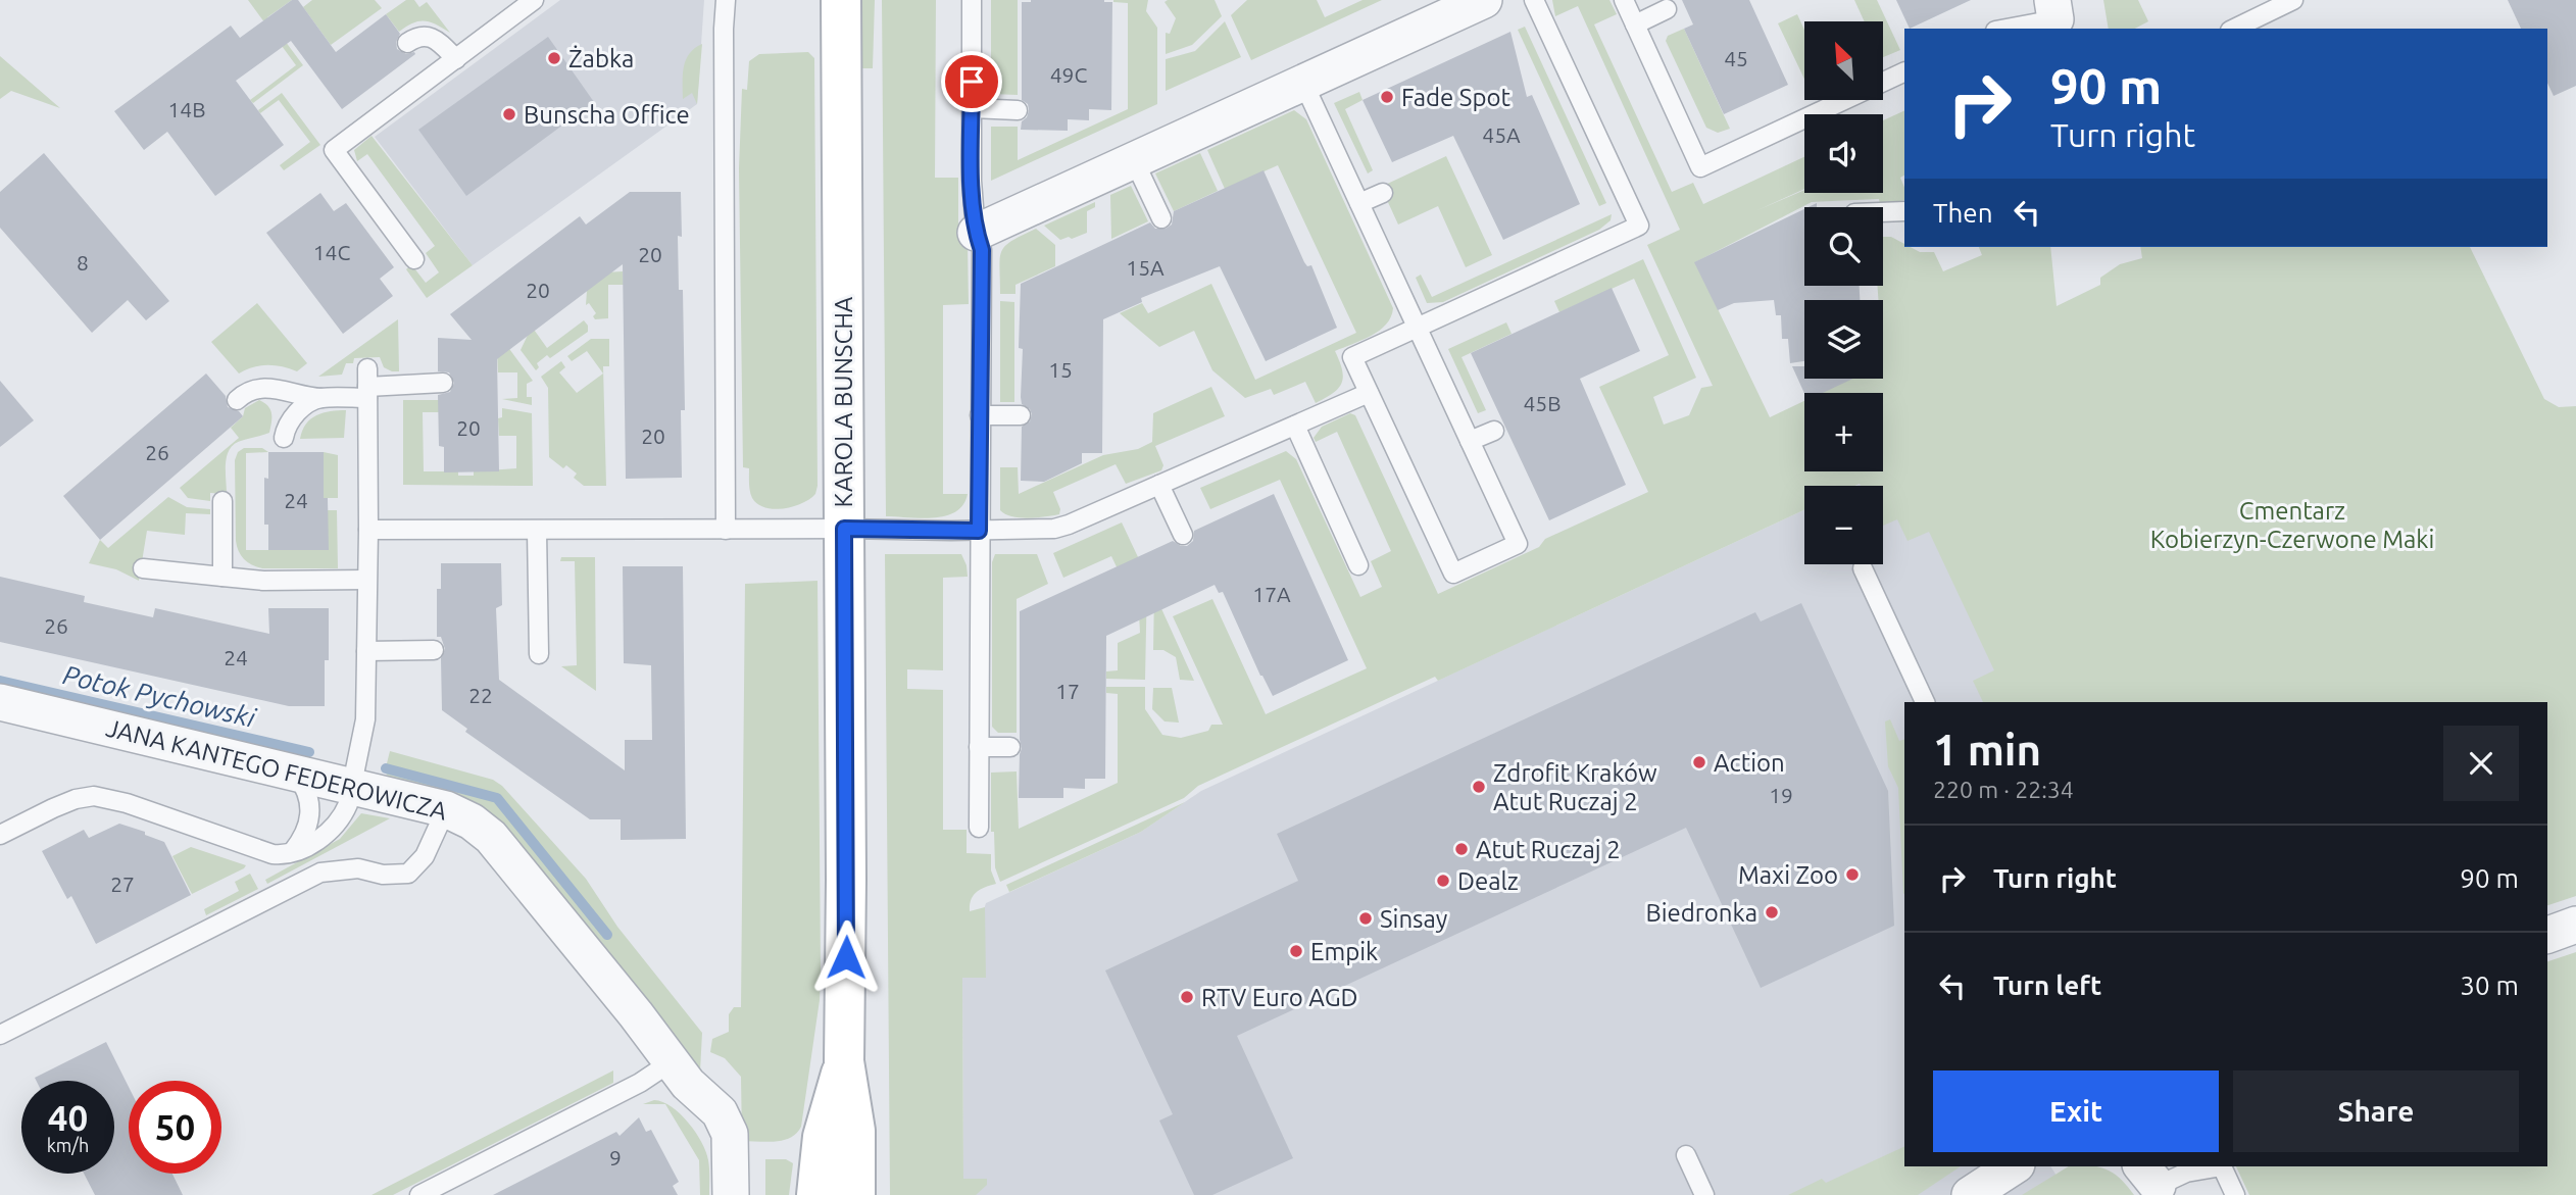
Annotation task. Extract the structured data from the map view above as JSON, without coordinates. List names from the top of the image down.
{
  "streets": {
    "main road": ["KAROLA BUNSCHA"],
    "street": ["JANA KANTEGO FEDEROWICZA"]
  },
  "water": ["Potok Pychowski"],
  "parks": ["Cmentarz Kobierzyn-Czerwone Maki"],
  "places": [
    "Żabka",
    "Fade Spot",
    "Bunscha Office",
    "Action",
    "Zdrofit Kraków Atut Ruczaj 2",
    "Atut Ruczaj 2",
    "Maxi Zoo",
    "Dealz",
    "Biedronka",
    "Sinsay",
    "Empik",
    "RTV Euro AGD"
  ],
  "house_numbers": [
    "45",
    "49C",
    "14B",
    "45A",
    "14C",
    "20",
    "8",
    "15A",
    "20",
    "15",
    "45B",
    "20",
    "20",
    "26",
    "24",
    "17A",
    "26",
    "24",
    "17",
    "22",
    "19",
    "27",
    "9"
  ],
  "north": "top left",
  "page": {
    "map_buttons": ["+", "−"],
    "turn": ["90 m", "Turn right"],
    "then": "Then",
    "heading": ["1 min", "220 m · 22:34"],
    "list": [
      {
        "name": "Turn right",
        "value": "90 m"
      },
      {
        "name": "Turn left",
        "value": "30 m"
      }
    ],
    "buttons": ["Exit", "Share"],
    "speed": "40 km/h",
    "limit": "50"
  }
}
